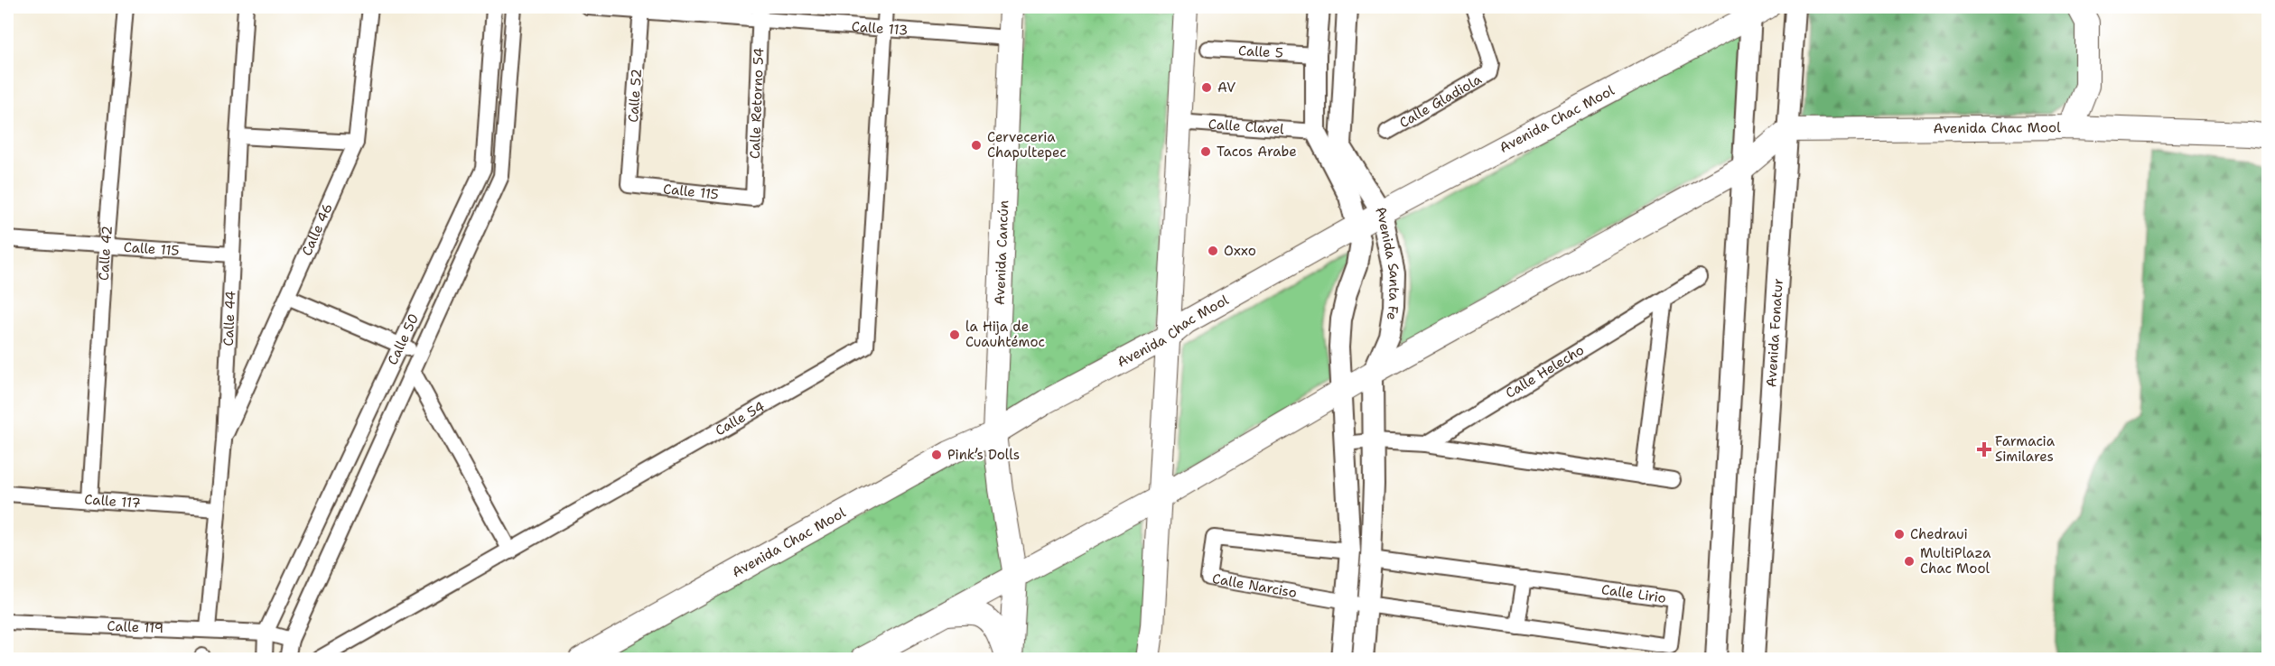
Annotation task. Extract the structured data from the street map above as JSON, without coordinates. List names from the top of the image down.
{
  "streets": {
    "main road": ["Avenida Chac Mool", "Avenida Cancún"],
    "street": [
      "Calle 113",
      "Calle 5",
      "Calle 52",
      "Calle Gladiola",
      "Calle Retorno 54",
      "Calle Clavel",
      "Calle 115",
      "Calle 46",
      "Calle 42",
      "Avenida Santa Fe",
      "Calle 44",
      "Avenida Fonatur",
      "Calle 50",
      "Calle Helecho",
      "Calle 54",
      "Calle 117",
      "Calle Narciso",
      "Calle Lirio",
      "Calle 119"
    ]
  },
  "crossings": [
    ["Calle 113", "Calle 52"],
    ["Calle 113", "Calle Retorno 54"],
    ["Calle 113", "Avenida Cancún"],
    ["Calle 113", "Calle 54"],
    ["Calle 5", "Avenida Santa Fe"],
    ["Calle 52", "Calle 115"],
    ["Calle Retorno 54", "Calle 115"],
    ["Avenida Chac Mool", "Avenida Cancún"],
    ["Avenida Chac Mool", "Avenida Santa Fe"],
    ["Avenida Chac Mool", "Avenida Fonatur"],
    ["Calle Clavel", "Avenida Santa Fe"],
    ["Calle 115", "Calle 42"],
    ["Calle 115", "Calle 44"],
    ["Calle 46", "Calle 44"],
    ["Calle 42", "Calle 117"],
    ["Avenida Santa Fe", "Calle Narciso"],
    ["Avenida Santa Fe", "Calle Lirio"],
    ["Calle 44", "Calle 117"],
    ["Calle 44", "Calle 119"],
    ["Calle 50", "Calle 119"],
    ["Calle Narciso", "Calle Lirio"]
  ],
  "places": {
    "other": [
      "AV",
      "Cerveceria Chapultepec",
      "Tacos Arabe",
      "Oxxo",
      "la Hija de Cuauhtémoc",
      "Pink’s Dolls",
      "Chedraui",
      "MultiPlaza Chac Mool"
    ],
    "health": ["Farmacia Similares"]
  }
}
